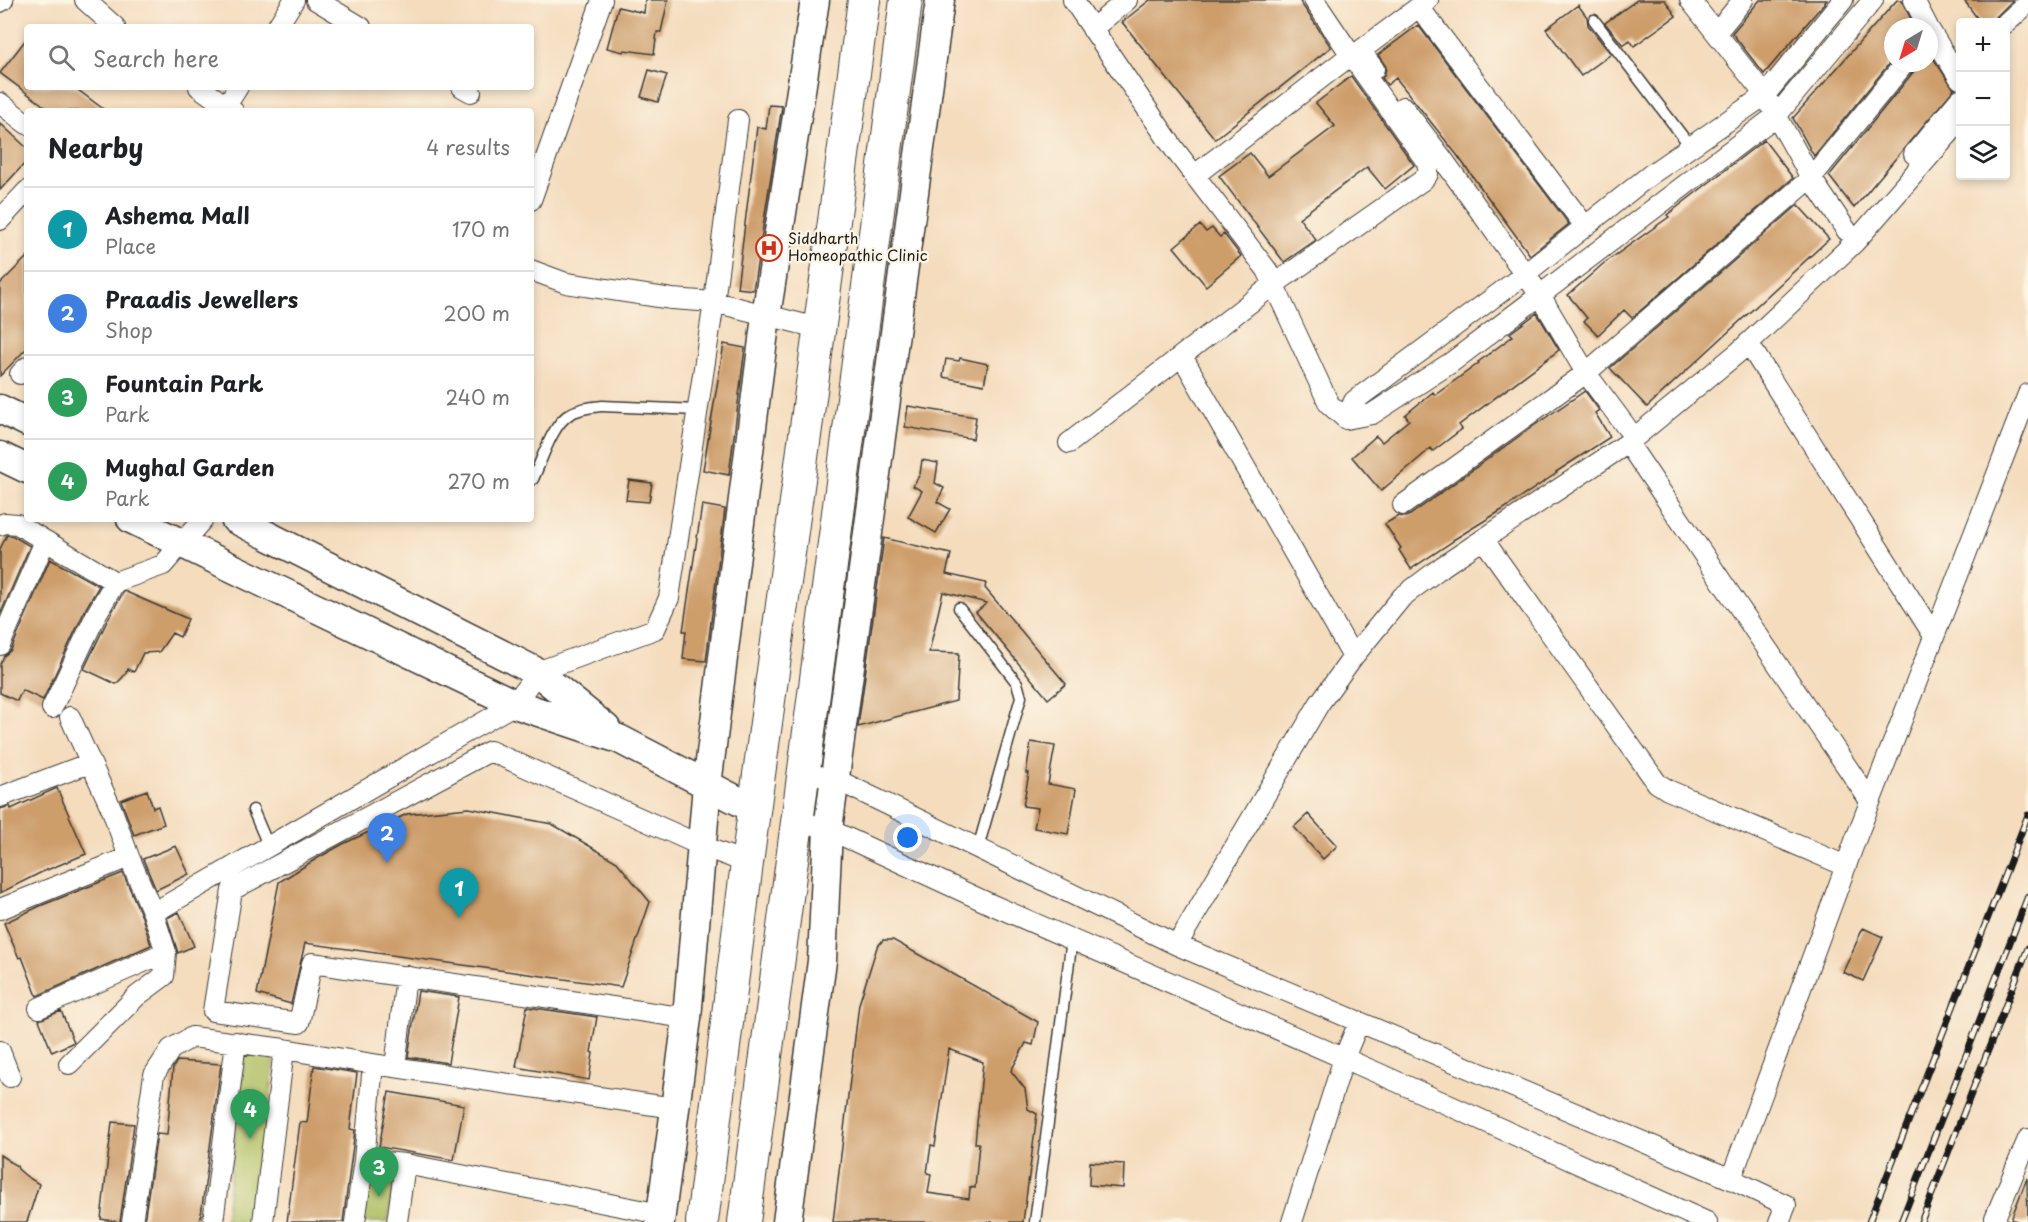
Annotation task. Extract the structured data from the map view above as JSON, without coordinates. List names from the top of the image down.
{
  "places": {
    "hospital": ["Siddharth Homeopathic Clinic"]
  },
  "north": "bottom left",
  "page": {
    "map_buttons": ["+", "−"],
    "search": "Search here",
    "heading": ["Nearby", "4 results"],
    "list": [
      {
        "mark": "1",
        "name": "Ashema Mall",
        "note": "Place",
        "value": "170 m"
      },
      {
        "mark": "2",
        "name": "Praadis Jewellers",
        "note": "Shop",
        "value": "200 m"
      },
      {
        "mark": "3",
        "name": "Fountain Park",
        "note": "Park",
        "value": "240 m"
      },
      {
        "mark": "4",
        "name": "Mughal Garden",
        "note": "Park",
        "value": "270 m"
      }
    ],
    "pins": [
      "2",
      "1",
      "4",
      "3"
    ]
  }
}
